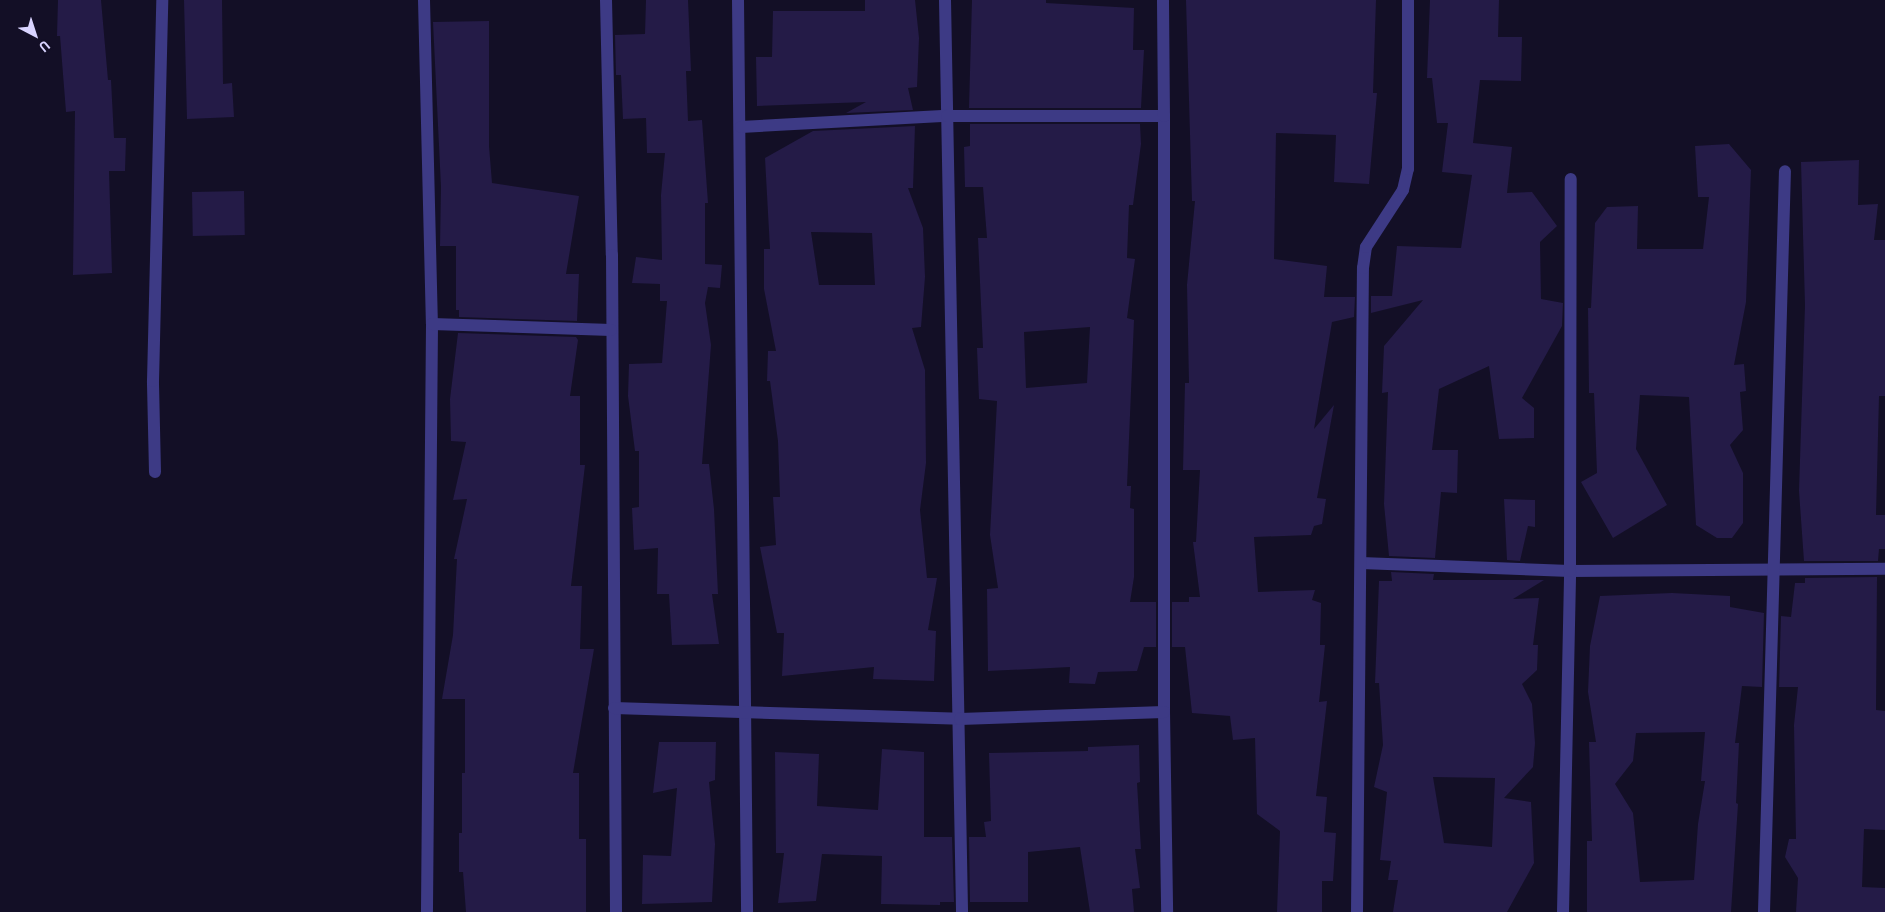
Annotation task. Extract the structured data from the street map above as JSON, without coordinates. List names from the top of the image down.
{
  "north": "bottom right"
}
